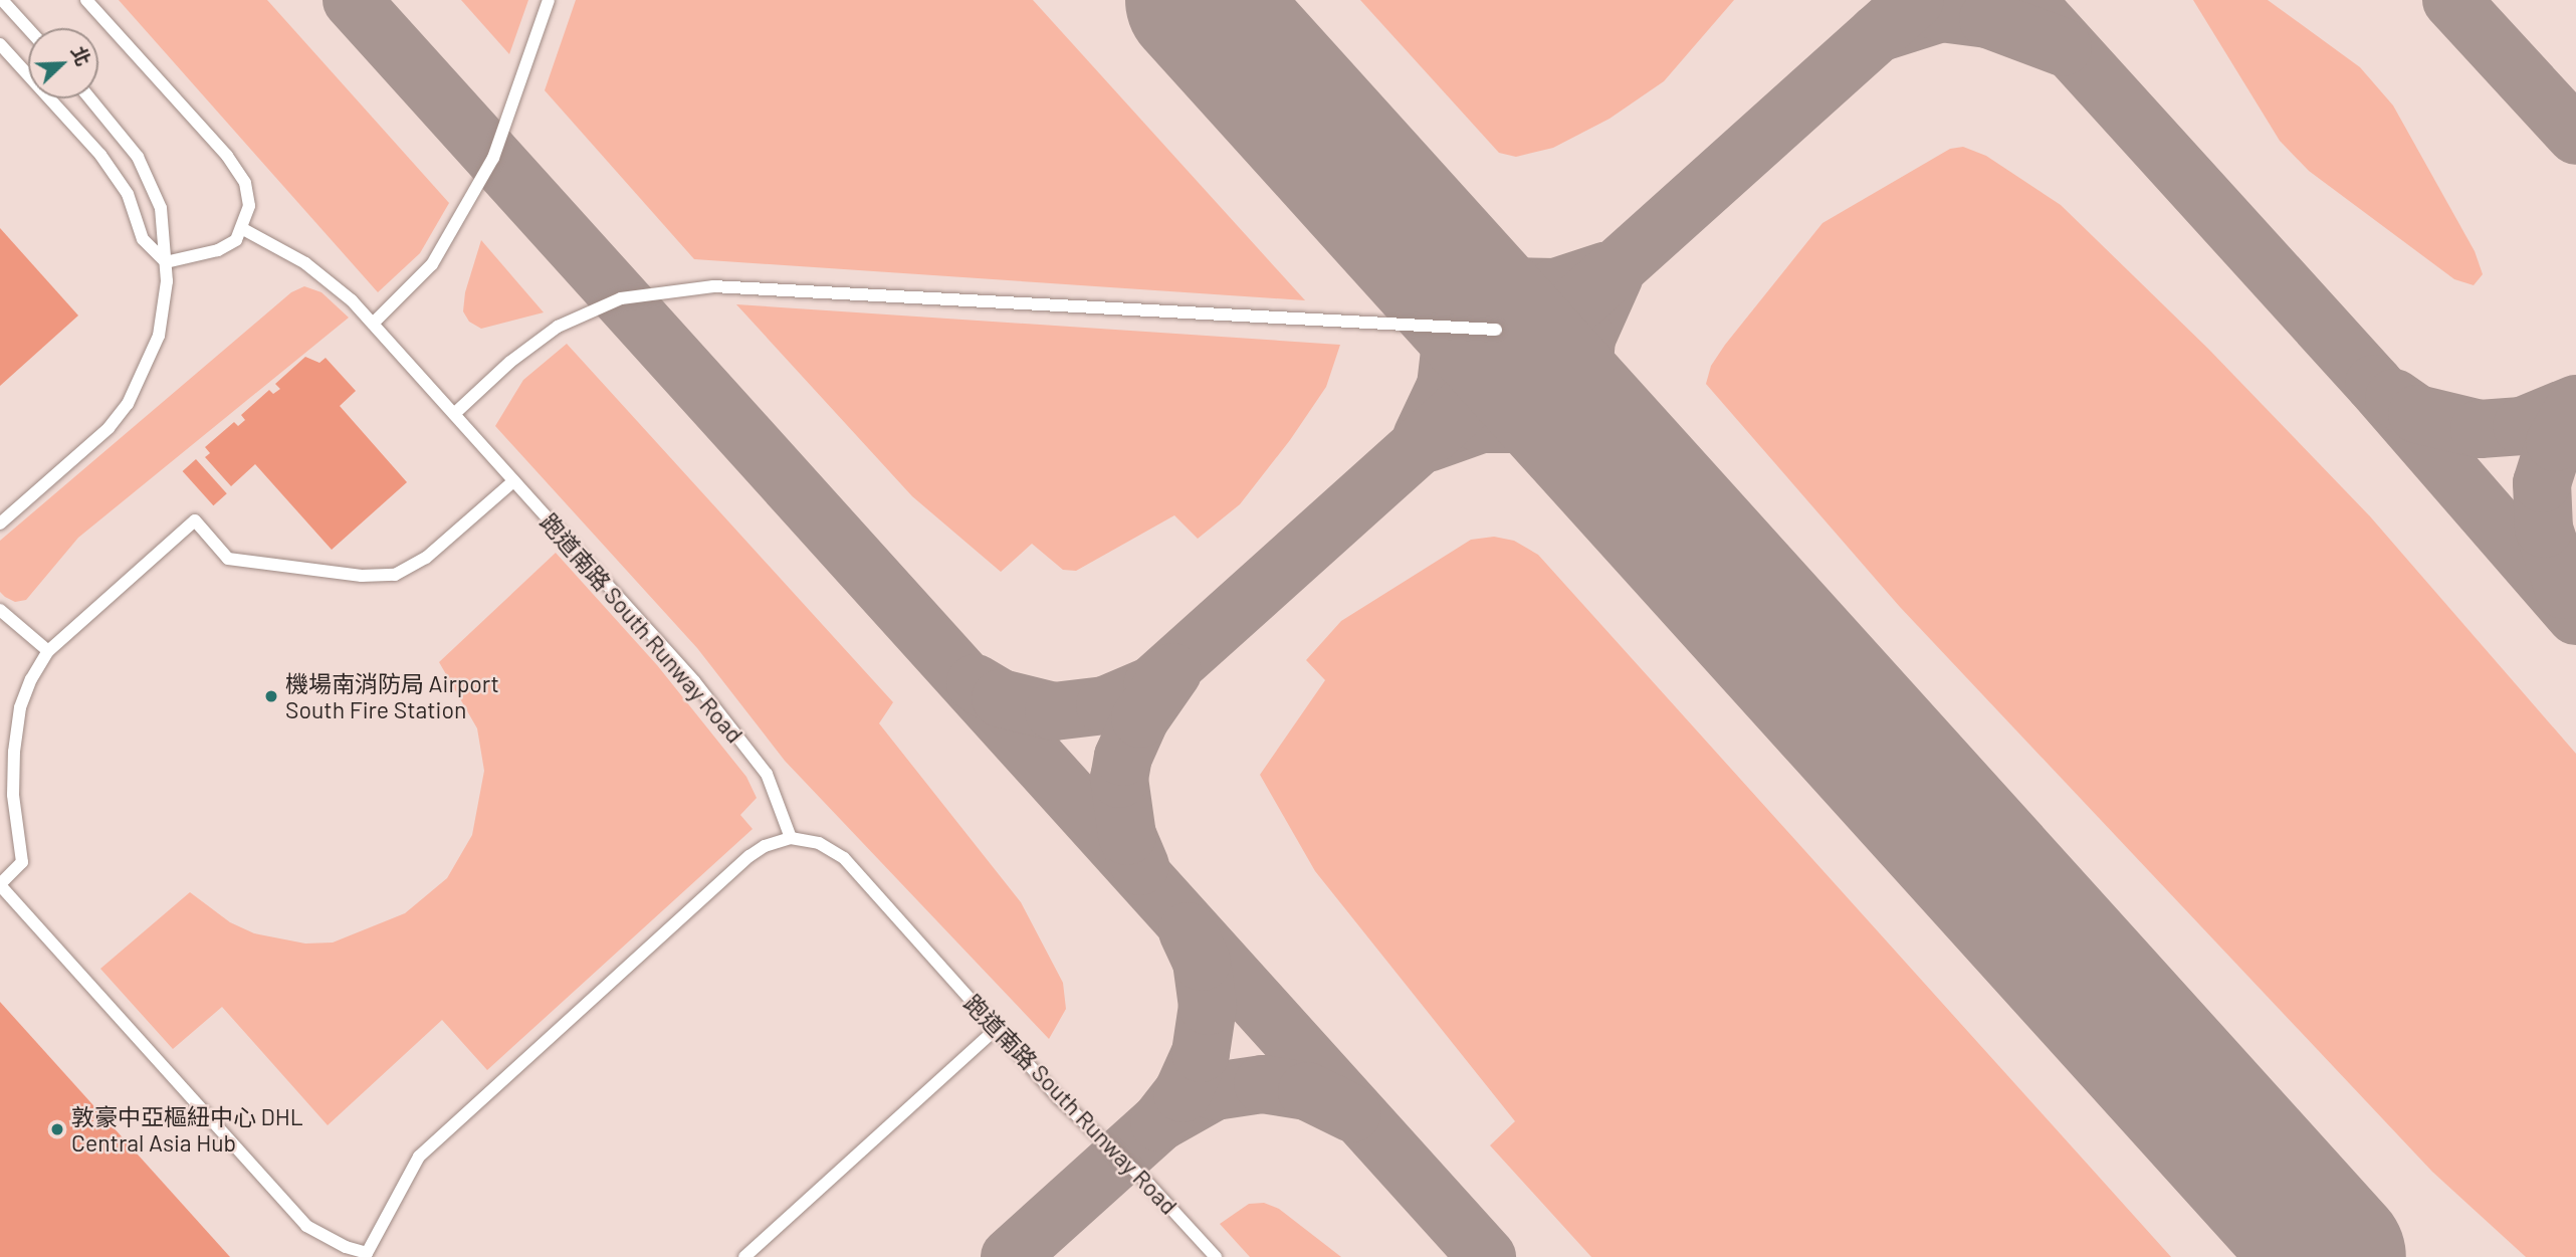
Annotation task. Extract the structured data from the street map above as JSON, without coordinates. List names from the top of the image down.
{
  "streets": {
    "lane": ["跑道南路 South Runway Road"]
  },
  "places": ["機場南消防局 Airport South Fire Station", "敦豪中亞樞紐中心 DHL Central Asia Hub"],
  "north": "top right"
}
